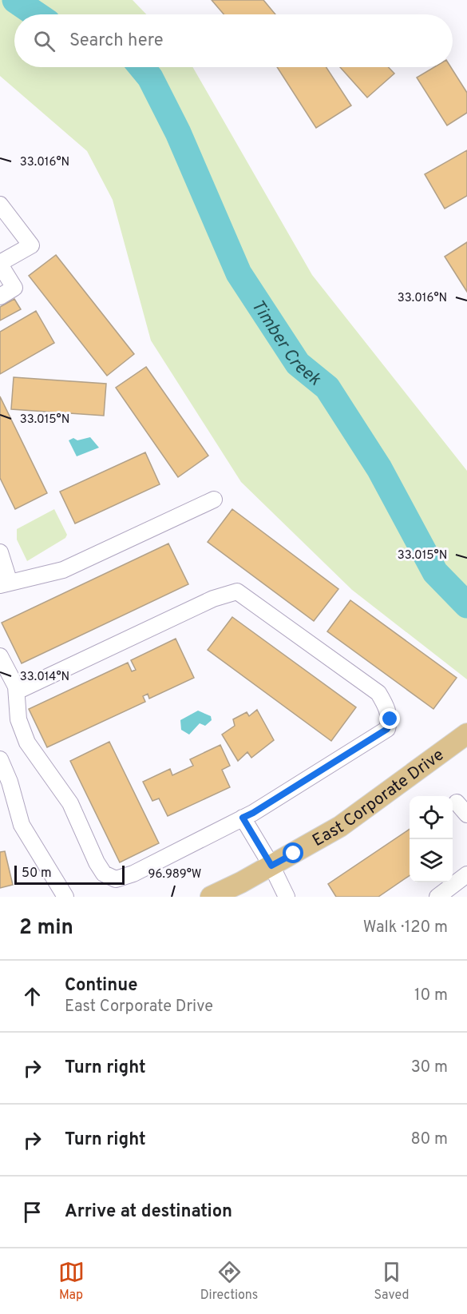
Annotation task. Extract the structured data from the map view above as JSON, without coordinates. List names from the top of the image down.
{
  "streets": {
    "main road": ["East Corporate Drive"]
  },
  "water": ["Timber Creek"],
  "scale_bar": "50 m",
  "page": {
    "search": "Search here",
    "scale": "50 m",
    "heading": ["2 min", "Walk · 120 m"],
    "list": [
      ["Continue", "East Corporate Drive", "10 m"],
      ["Turn right", "30 m"],
      ["Turn right", "80 m"],
      "Arrive at destination"
    ],
    "nav": ["Map", "Directions", "Saved"]
  },
  "coordinates": [
    "33.016°N",
    "33.015°N",
    "33.014°N",
    "96.989°W"
  ]
}
